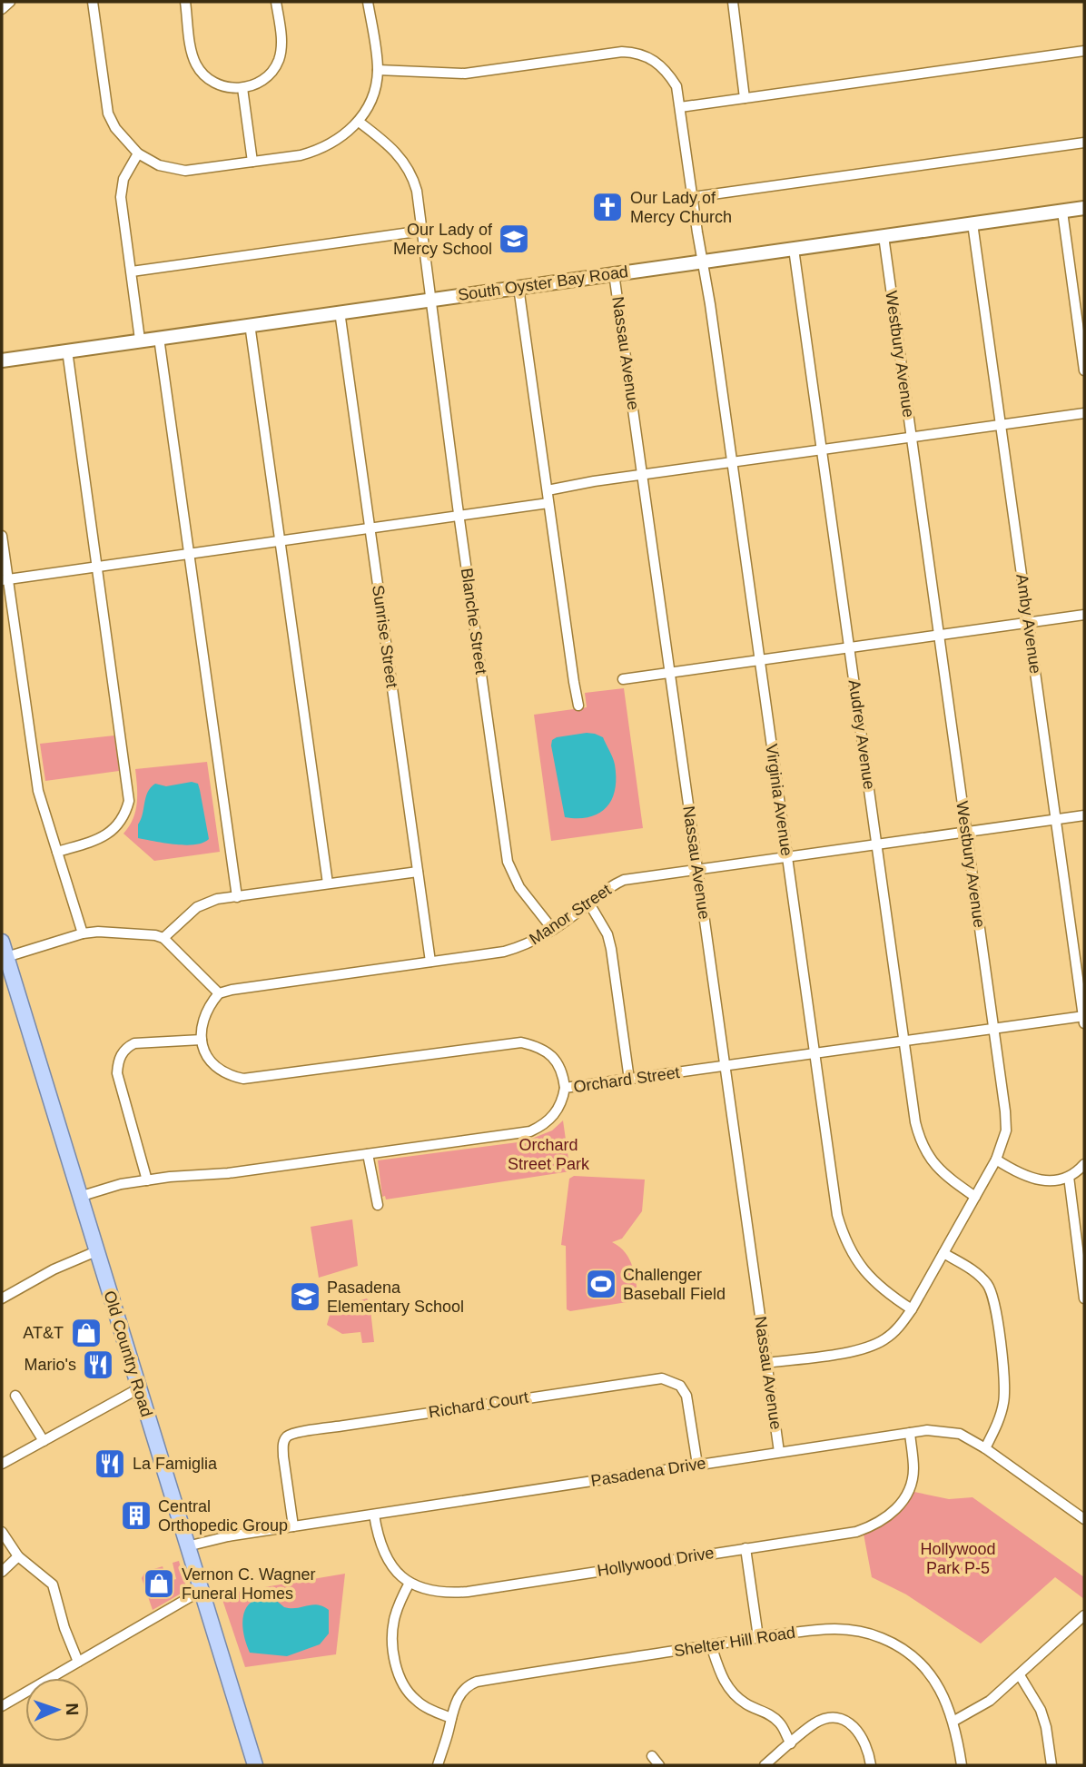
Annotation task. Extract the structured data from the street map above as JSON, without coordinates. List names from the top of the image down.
{
  "streets": {
    "main road": ["South Oyster Bay Road", "Old Country Road"],
    "street": [
      "Nassau Avenue",
      "Westbury Avenue",
      "Blanche Street",
      "Amby Avenue",
      "Sunrise Street",
      "Audrey Avenue",
      "Virginia Avenue",
      "Manor Street",
      "Orchard Street",
      "Richard Court",
      "Pasadena Drive",
      "Hollywood Drive",
      "Shelter Hill Road"
    ]
  },
  "crossings": [
    ["South Oyster Bay Road", "Nassau Avenue"],
    ["South Oyster Bay Road", "Westbury Avenue"],
    ["South Oyster Bay Road", "Blanche Street"],
    ["South Oyster Bay Road", "Amby Avenue"],
    ["South Oyster Bay Road", "Sunrise Street"],
    ["South Oyster Bay Road", "Audrey Avenue"],
    ["South Oyster Bay Road", "Virginia Avenue"],
    ["Nassau Avenue", "Westbury Avenue"],
    ["Nassau Avenue", "Manor Street"],
    ["Nassau Avenue", "Orchard Street"],
    ["Nassau Avenue", "Pasadena Drive"],
    ["Westbury Avenue", "Audrey Avenue"],
    ["Westbury Avenue", "Virginia Avenue"],
    ["Westbury Avenue", "Manor Street"],
    ["Westbury Avenue", "Orchard Street"],
    ["Blanche Street", "Manor Street"],
    ["Amby Avenue", "Manor Street"],
    ["Amby Avenue", "Orchard Street"],
    ["Sunrise Street", "Manor Street"],
    ["Audrey Avenue", "Manor Street"],
    ["Audrey Avenue", "Orchard Street"],
    ["Virginia Avenue", "Manor Street"],
    ["Virginia Avenue", "Orchard Street"],
    ["Orchard Street", "Old Country Road"],
    ["Old Country Road", "Pasadena Drive"],
    ["Richard Court", "Pasadena Drive"],
    ["Pasadena Drive", "Hollywood Drive"]
  ],
  "parks": ["Orchard Street Park", "Hollywood Park P-5"],
  "places": {
    "church": ["Our Lady of Mercy Church"],
    "school or university": ["Our Lady of Mercy School", "Pasadena Elementary School"],
    "sports": ["Challenger Baseball Field"],
    "shop": ["AT&T", "Vernon C. Wagner Funeral Homes"],
    "restaurant": ["Mario's", "La Famiglia"],
    "building": ["Central Orthopedic Group"]
  },
  "north": "right"
}
